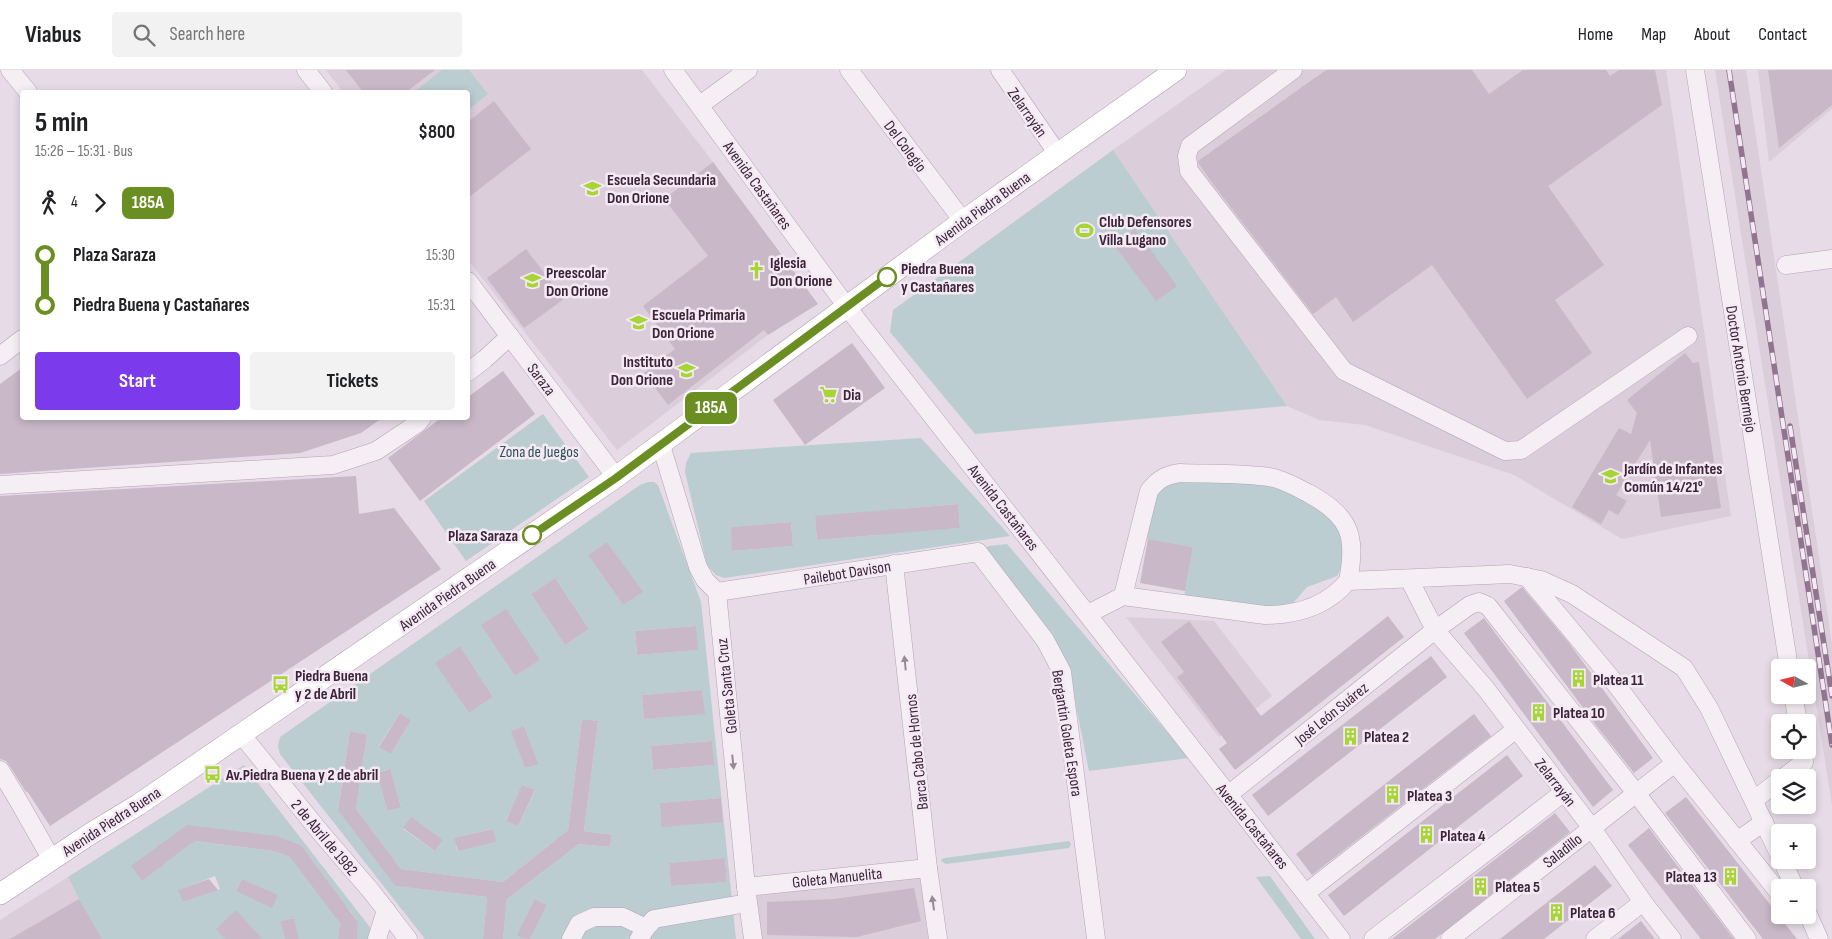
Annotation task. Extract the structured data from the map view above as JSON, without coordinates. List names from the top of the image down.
{
  "streets": {
    "main road": ["Avenida Piedra Buena"],
    "street": [
      "Zelarrayán",
      "Del Colegio",
      "Avenida Castañares",
      "Doctor Antonio Bermejo",
      "Saraza",
      "Pailebot Davison",
      "Goleta Santa Cruz",
      "José León Suárez",
      "Bergantin Goleta Espora",
      "Barca Cabo de Hornos",
      "2 de Abril de 1982",
      "Saladillo",
      "Goleta Manuelita"
    ]
  },
  "crossings": [
    ["Zelarrayán", "Avenida Piedra Buena"],
    ["Zelarrayán", "José León Suárez"],
    ["Zelarrayán", "Saladillo"],
    ["Del Colegio", "Avenida Piedra Buena"],
    ["Avenida Castañares", "Avenida Piedra Buena"],
    ["Avenida Castañares", "José León Suárez"],
    ["Avenida Piedra Buena", "Saraza"],
    ["Avenida Piedra Buena", "2 de Abril de 1982"],
    ["Pailebot Davison", "Goleta Santa Cruz"],
    ["Pailebot Davison", "Bergantin Goleta Espora"],
    ["Pailebot Davison", "Barca Cabo de Hornos"],
    ["Goleta Santa Cruz", "Goleta Manuelita"],
    ["José León Suárez", "Saladillo"],
    ["Barca Cabo de Hornos", "Goleta Manuelita"]
  ],
  "one_way": ["Goleta Santa Cruz", "Barca Cabo de Hornos"],
  "parks": ["Zona de Juegos"],
  "places": {
    "school or university": [
      "Escuela Secundaria Don Orione",
      "Preescolar Don Orione",
      "Escuela Primaria Don Orione",
      "Instituto Don Orione",
      "Jardín de Infantes Común 14/21°"
    ],
    "sports": ["Club Defensores Villa Lugano"],
    "church": ["Iglesia Don Orione"],
    "other": ["Piedra Buena y Castañares", "Plaza Saraza"],
    "supermarket": ["Dia"],
    "building": [
      "Platea 11",
      "Platea 10",
      "Platea 2",
      "Platea 3",
      "Platea 4",
      "Platea 13",
      "Platea 5",
      "Platea 6"
    ],
    "bus stop": ["Piedra Buena y 2 de Abril", "Av.Piedra Buena y 2 de abril"]
  },
  "lines": ["bus line 185A"],
  "north": "left",
  "page": {
    "header": "Viabus",
    "search": "Search here",
    "nav": [
      "Home",
      "Map",
      "About",
      "Contact"
    ],
    "on_map": "185A",
    "heading": ["5 min", "15:26 – 15:31 · Bus", "$800"],
    "legs": ["4", "185A"],
    "list": [
      {
        "name": "Plaza Saraza",
        "value": "15:30"
      },
      {
        "name": "Piedra Buena y Castañares",
        "value": "15:31"
      }
    ],
    "buttons": ["Start", "Tickets"],
    "map_buttons": ["+", "−"]
  }
}
